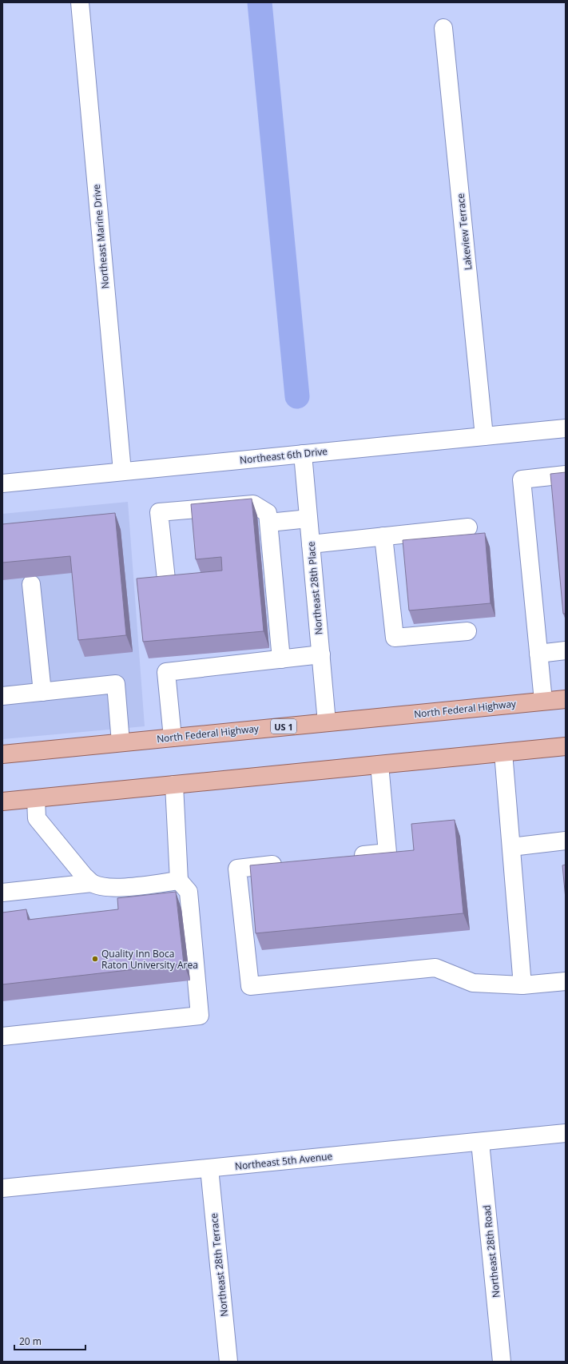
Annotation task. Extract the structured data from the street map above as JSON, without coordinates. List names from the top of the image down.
{
  "streets": {
    "main road": ["North Federal Highway", "US 1"],
    "street": [
      "Lakeview Terrace",
      "Northeast Marine Drive",
      "Northeast 6th Drive",
      "Northeast 28th Place",
      "Northeast 5th Avenue",
      "Northeast 28th Road",
      "Northeast 28th Terrace"
    ]
  },
  "crossings": [
    ["Lakeview Terrace", "Northeast 6th Drive"],
    ["Northeast Marine Drive", "Northeast 6th Drive"],
    ["Northeast 6th Drive", "Northeast 28th Place"],
    ["Northeast 28th Place", "North Federal Highway"],
    ["Northeast 5th Avenue", "Northeast 28th Road"],
    ["Northeast 5th Avenue", "Northeast 28th Terrace"]
  ],
  "places": ["Quality Inn Boca Raton University Area"],
  "scale_bar": "20 m"
}
